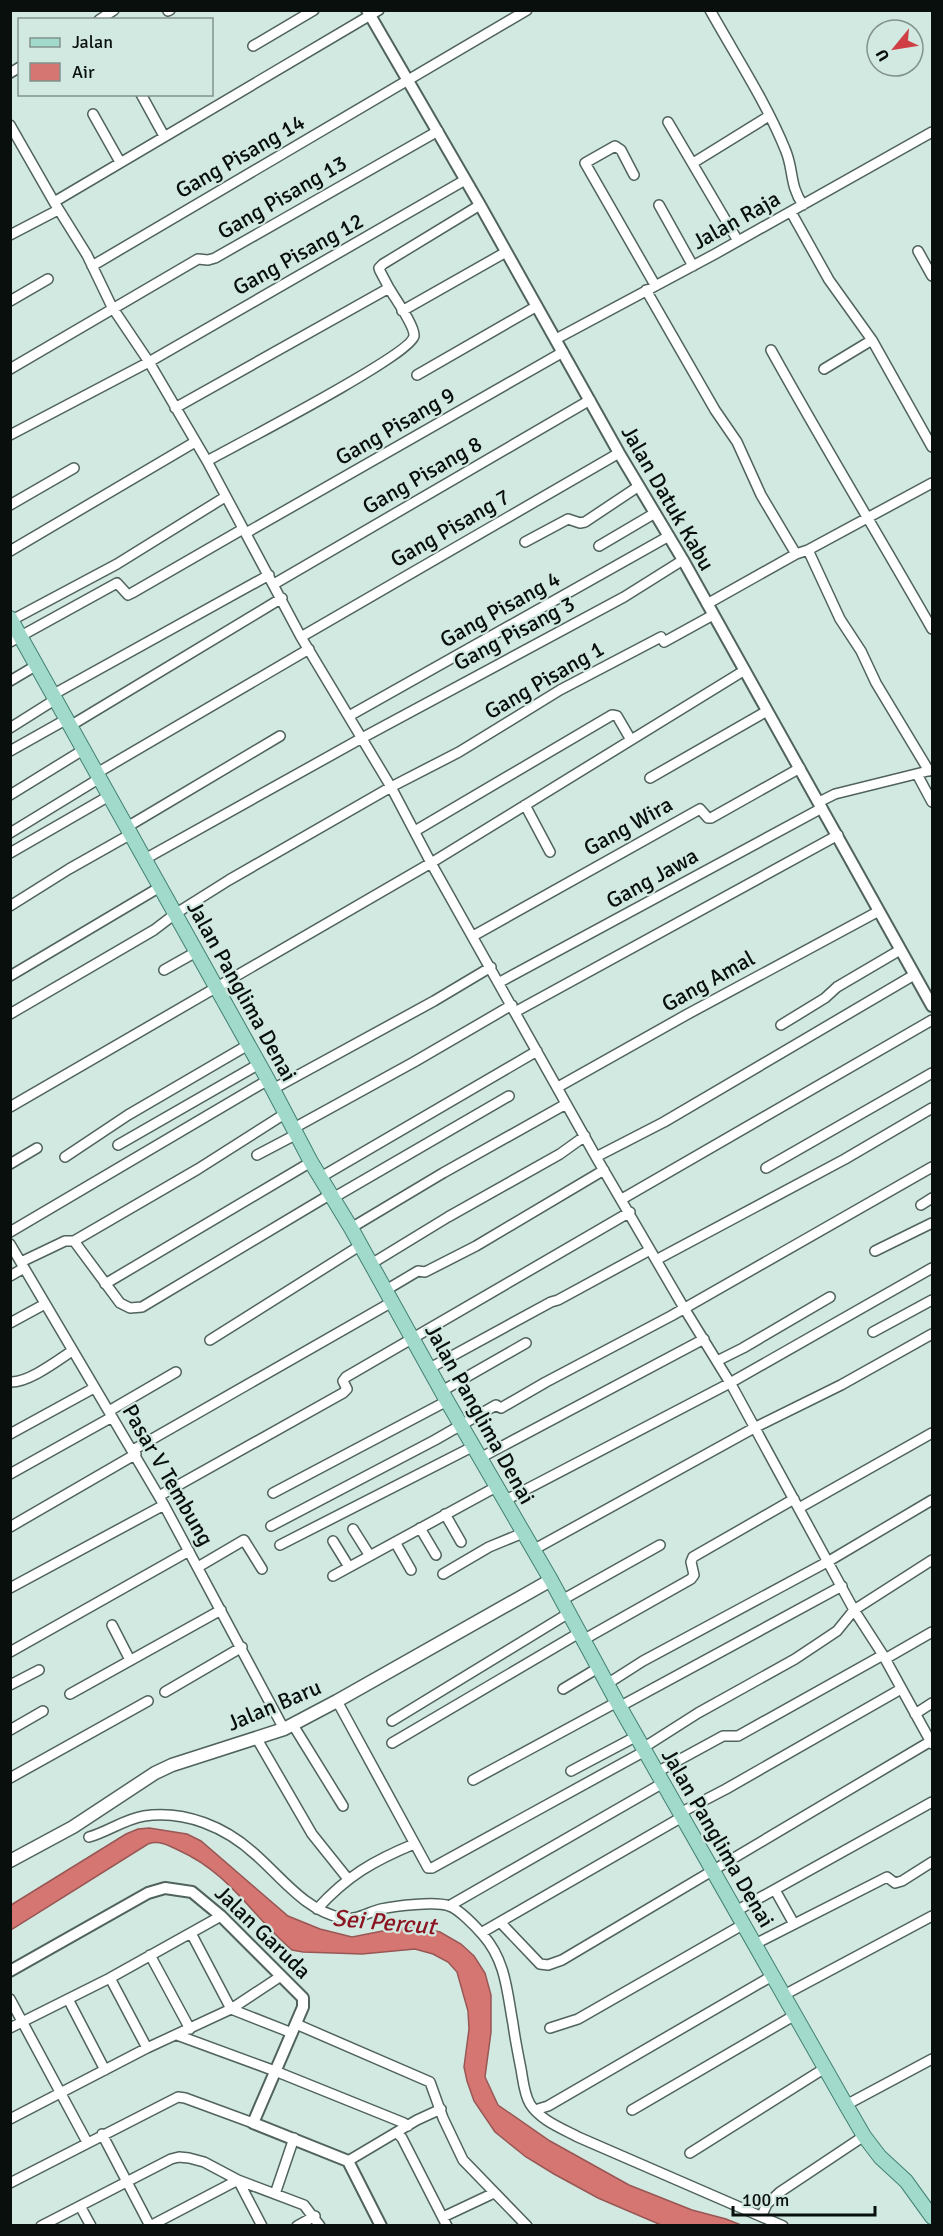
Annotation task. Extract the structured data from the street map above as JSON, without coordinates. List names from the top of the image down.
{
  "streets": {
    "main road": ["Jalan Panglima Denai", "Jalan Baru"],
    "street": [
      "Gang Pisang 14",
      "Gang Pisang 13",
      "Jalan Raja",
      "Gang Pisang 12",
      "Gang Pisang 9",
      "Gang Pisang 8",
      "Jalan Datuk Kabu",
      "Gang Pisang 7",
      "Gang Pisang 4",
      "Gang Pisang 3",
      "Gang Pisang 1",
      "Gang Wira",
      "Gang Jawa",
      "Gang Amal",
      "Pasar V Tembung",
      "Jalan Garuda"
    ]
  },
  "crossings": [
    ["Gang Pisang 14", "Jalan Datuk Kabu"],
    ["Gang Pisang 13", "Jalan Datuk Kabu"],
    ["Jalan Raja", "Jalan Datuk Kabu"],
    ["Gang Pisang 12", "Jalan Datuk Kabu"],
    ["Gang Pisang 9", "Jalan Datuk Kabu"],
    ["Gang Pisang 9", "Jalan Panglima Denai"],
    ["Gang Pisang 8", "Jalan Datuk Kabu"],
    ["Jalan Datuk Kabu", "Gang Pisang 7"],
    ["Jalan Datuk Kabu", "Gang Pisang 4"],
    ["Jalan Datuk Kabu", "Gang Pisang 3"],
    ["Jalan Datuk Kabu", "Gang Pisang 1"],
    ["Jalan Datuk Kabu", "Gang Wira"],
    ["Jalan Datuk Kabu", "Gang Jawa"],
    ["Jalan Datuk Kabu", "Gang Amal"],
    ["Gang Pisang 3", "Jalan Panglima Denai"],
    ["Gang Pisang 1", "Jalan Panglima Denai"],
    ["Jalan Panglima Denai", "Jalan Baru"],
    ["Pasar V Tembung", "Jalan Baru"]
  ],
  "water": ["Sei Percut"],
  "legend": ["Jalan", "Air"],
  "scale_bar": "100 m",
  "north": "bottom left"
}
